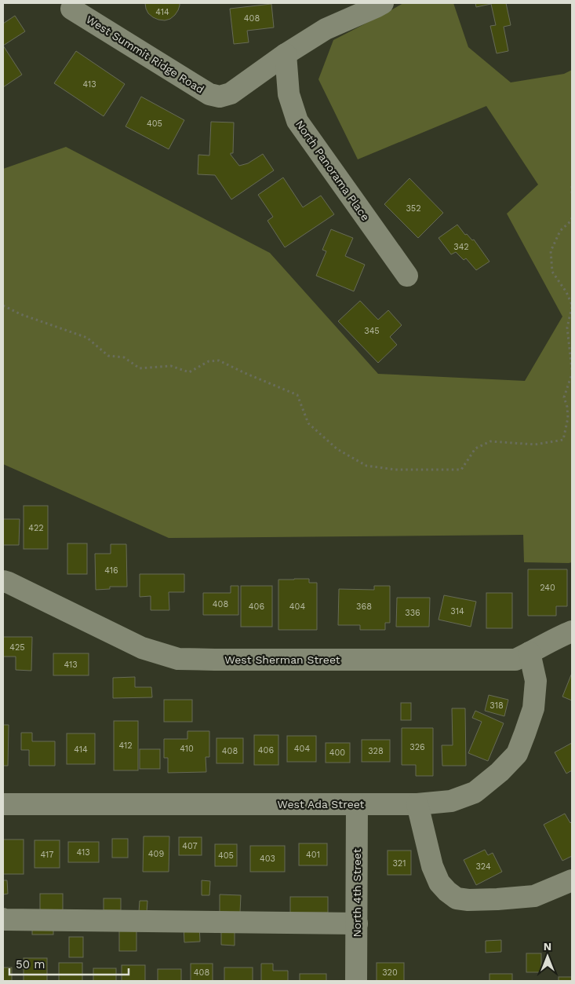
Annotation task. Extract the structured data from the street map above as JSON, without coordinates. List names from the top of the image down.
{
  "streets": {
    "street": [
      "West Summit Ridge Road",
      "North Panorama Place",
      "West Sherman Street",
      "West Ada Street",
      "North 4th Street"
    ]
  },
  "crossings": [
    ["West Summit Ridge Road", "North Panorama Place"],
    ["West Sherman Street", "West Ada Street"],
    ["West Ada Street", "North 4th Street"]
  ],
  "house_numbers": [
    "414",
    "408",
    "413",
    "405",
    "352",
    "342",
    "345",
    "422",
    "416",
    "240",
    "408",
    "406",
    "404",
    "368",
    "314",
    "336",
    "425",
    "413",
    "318",
    "412",
    "326",
    "410",
    "404",
    "414",
    "406",
    "408",
    "328",
    "400",
    "407",
    "413",
    "409",
    "417",
    "401",
    "405",
    "403",
    "321",
    "324",
    "408",
    "320"
  ],
  "scale_bar": "50 m",
  "north": "top"
}
